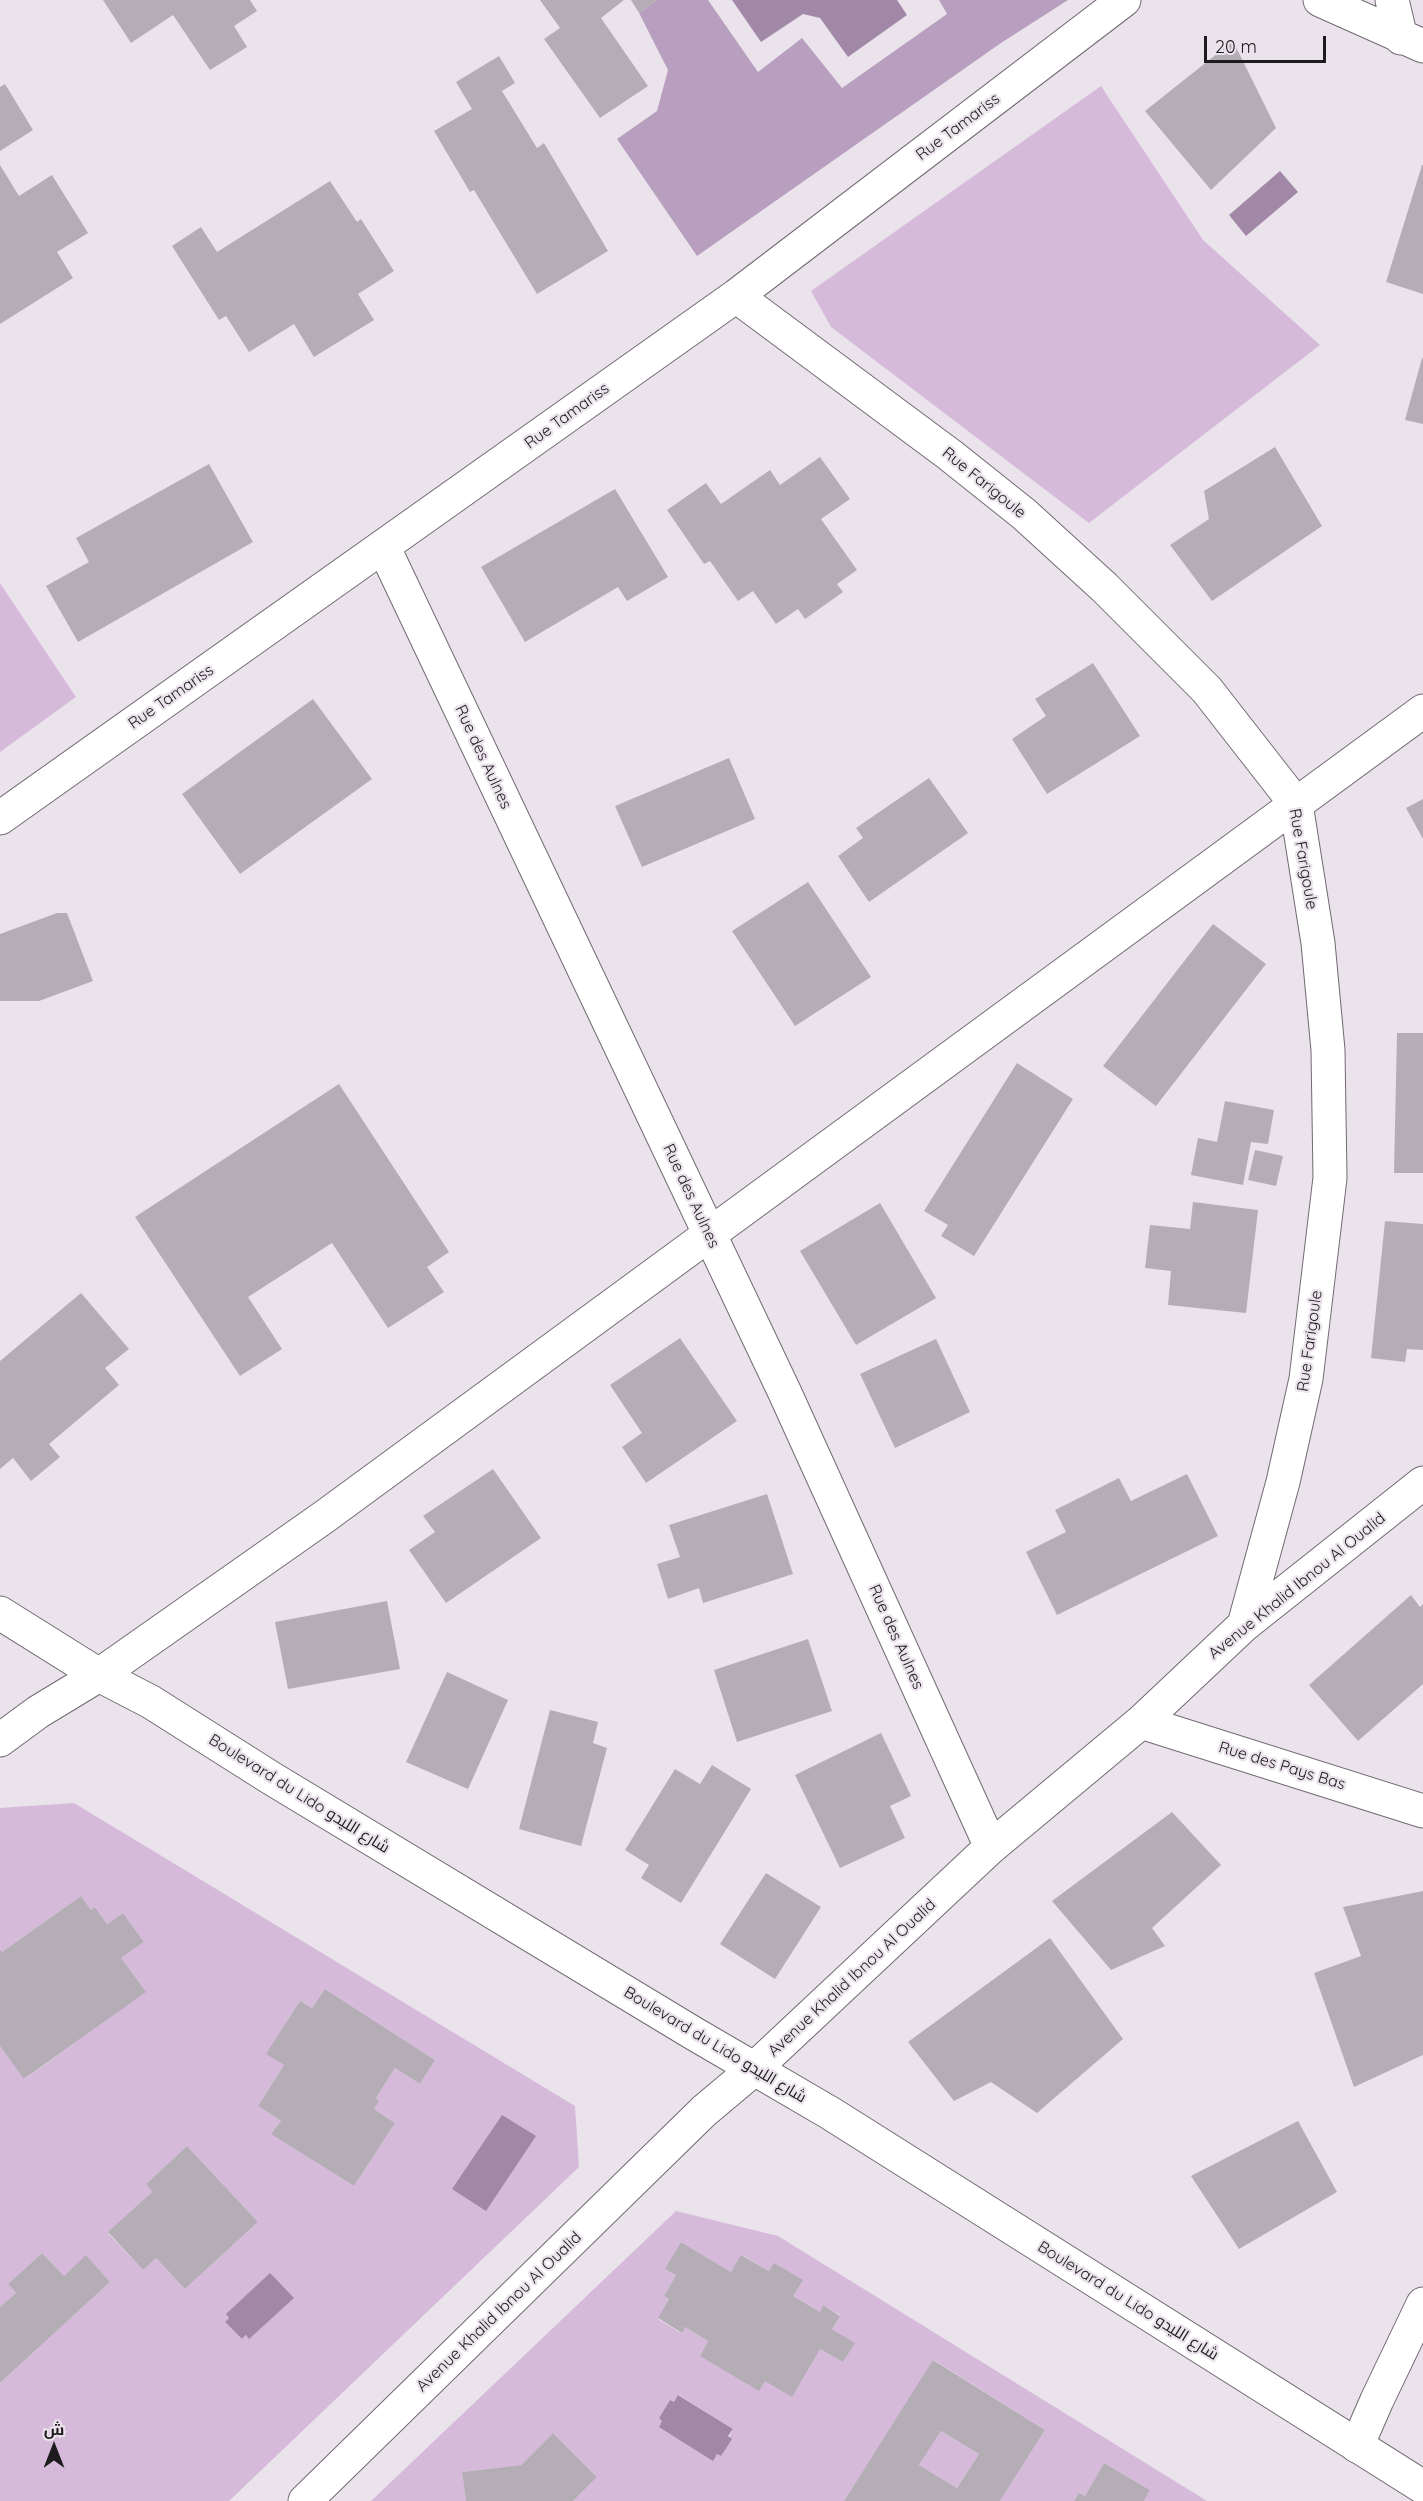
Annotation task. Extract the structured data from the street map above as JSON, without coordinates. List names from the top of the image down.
{
  "streets": {
    "street": [
      "Rue Tamariss",
      "Rue Farigoule",
      "Rue des Aulnes",
      "Avenue Khalid Ibnou Al Oualid",
      "Rue des Pays Bas",
      "Boulevard du Lido شارع الليدو"
    ]
  },
  "crossings": [
    ["Rue Tamariss", "Rue Farigoule"],
    ["Rue Tamariss", "Rue des Aulnes"],
    ["Rue Farigoule", "Avenue Khalid Ibnou Al Oualid"],
    ["Rue des Aulnes", "Avenue Khalid Ibnou Al Oualid"],
    ["Avenue Khalid Ibnou Al Oualid", "Rue des Pays Bas"],
    ["Avenue Khalid Ibnou Al Oualid", "Boulevard du Lido شارع الليدو"]
  ],
  "scale_bar": "20 m",
  "north": "top"
}
